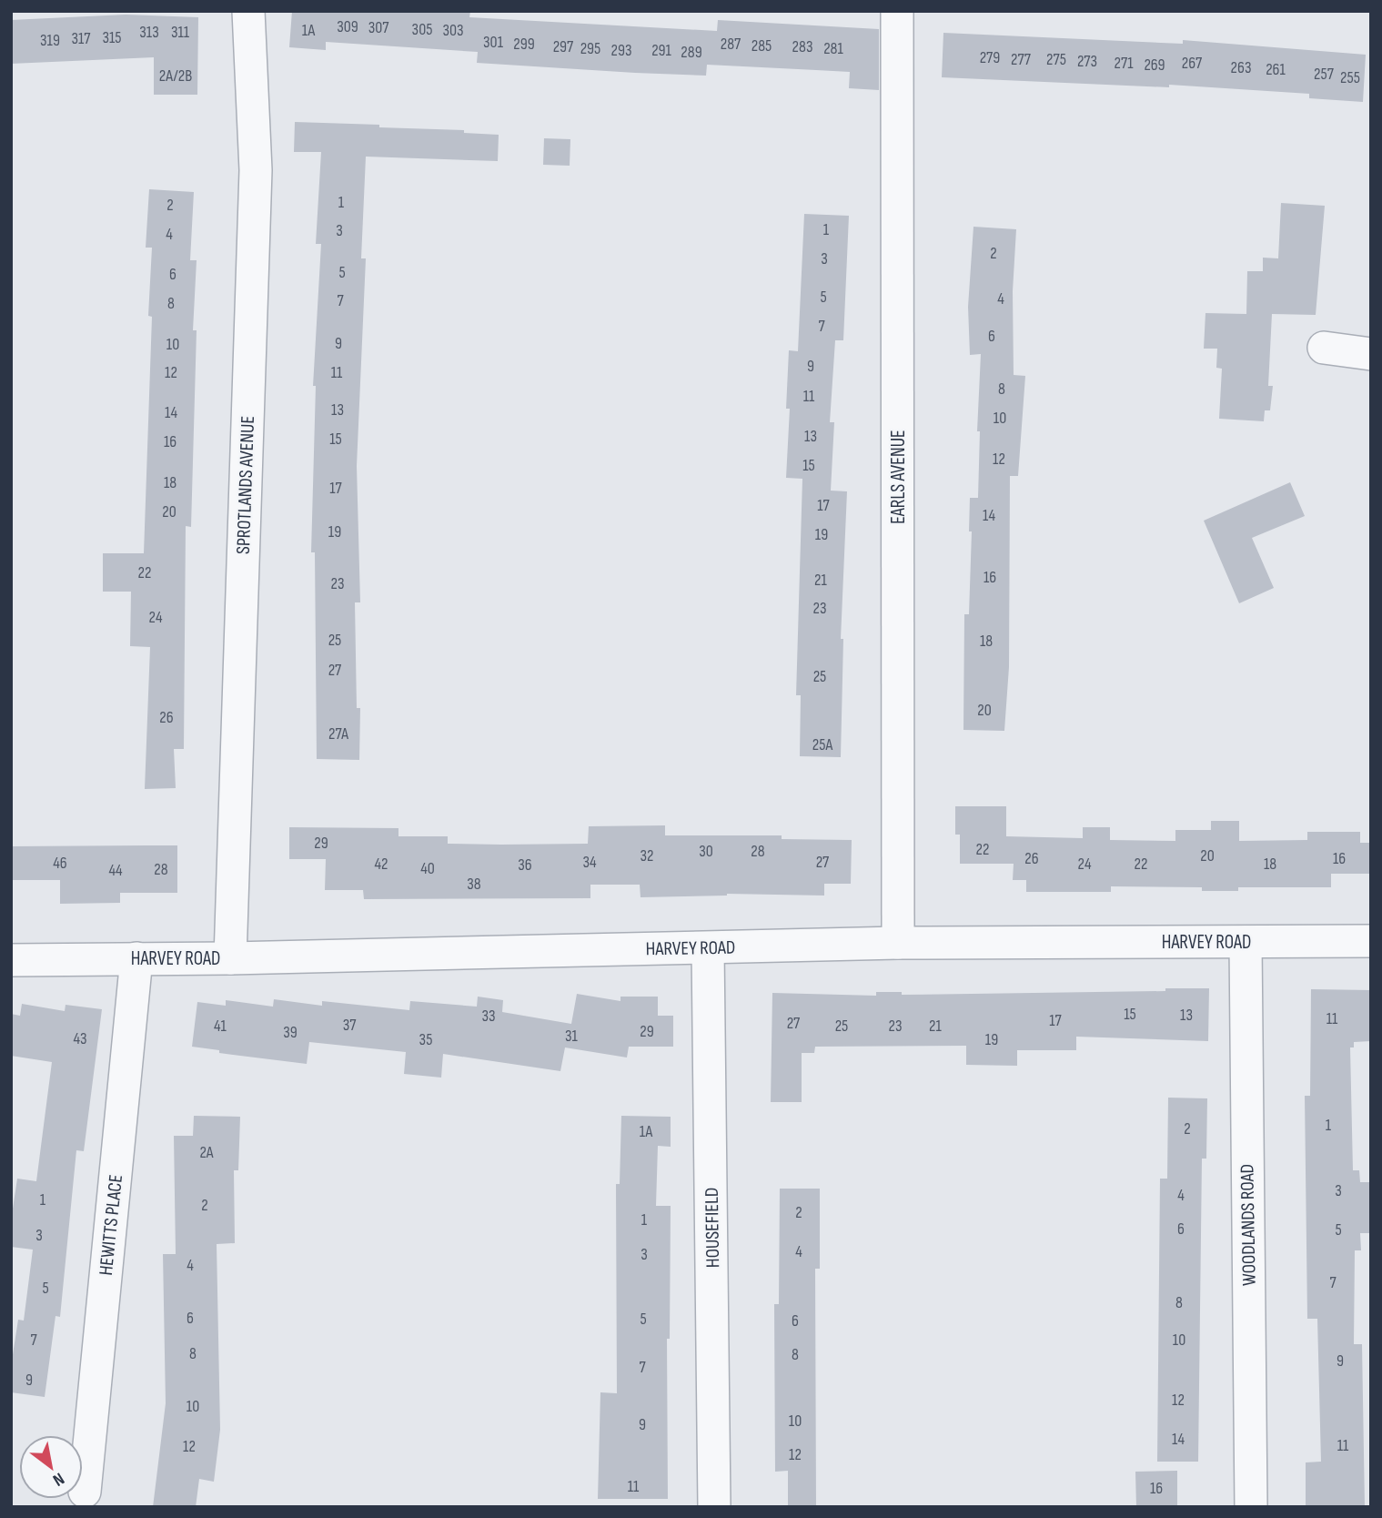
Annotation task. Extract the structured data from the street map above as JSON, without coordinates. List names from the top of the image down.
{
  "streets": {
    "street": [
      "EARLS AVENUE",
      "SPROTLANDS AVENUE",
      "HARVEY ROAD",
      "HEWITTS PLACE",
      "WOODLANDS ROAD",
      "HOUSEFIELD"
    ]
  },
  "crossings": [
    ["EARLS AVENUE", "HARVEY ROAD"],
    ["SPROTLANDS AVENUE", "HARVEY ROAD"],
    ["HARVEY ROAD", "HEWITTS PLACE"],
    ["HARVEY ROAD", "WOODLANDS ROAD"],
    ["HARVEY ROAD", "HOUSEFIELD"]
  ],
  "house_numbers": [
    "309",
    "307",
    "305",
    "1A",
    "303",
    "313",
    "311",
    "315",
    "317",
    "319",
    "301",
    "299",
    "287",
    "285",
    "297",
    "283",
    "295",
    "281",
    "293",
    "291",
    "289",
    "279",
    "277",
    "275",
    "273",
    "271",
    "267",
    "269",
    "263",
    "261",
    "257",
    "2A/2B",
    "255",
    "1",
    "2",
    "1",
    "3",
    "4",
    "2",
    "3",
    "5",
    "6",
    "5",
    "4",
    "7",
    "8",
    "7",
    "6",
    "9",
    "10",
    "9",
    "12",
    "11",
    "8",
    "11",
    "13",
    "14",
    "10",
    "13",
    "15",
    "16",
    "12",
    "15",
    "18",
    "17",
    "17",
    "20",
    "14",
    "19",
    "19",
    "22",
    "16",
    "21",
    "23",
    "23",
    "24",
    "25",
    "18",
    "27",
    "25",
    "20",
    "26",
    "27A",
    "25A",
    "29",
    "22",
    "30",
    "28",
    "32",
    "20",
    "26",
    "16",
    "34",
    "27",
    "46",
    "42",
    "24",
    "22",
    "18",
    "36",
    "40",
    "28",
    "44",
    "38",
    "15",
    "13",
    "33",
    "11",
    "17",
    "27",
    "37",
    "41",
    "25",
    "23",
    "21",
    "29",
    "39",
    "31",
    "43",
    "35",
    "19",
    "1",
    "2",
    "1A",
    "2A",
    "3",
    "4",
    "1",
    "2",
    "2",
    "1",
    "6",
    "5",
    "3",
    "4",
    "3",
    "4",
    "7",
    "5",
    "8",
    "6",
    "5",
    "6",
    "7",
    "10",
    "8",
    "8",
    "9",
    "7",
    "9",
    "12",
    "10",
    "10",
    "9",
    "14",
    "11",
    "12",
    "12",
    "11",
    "16"
  ],
  "north": "bottom right"
}
